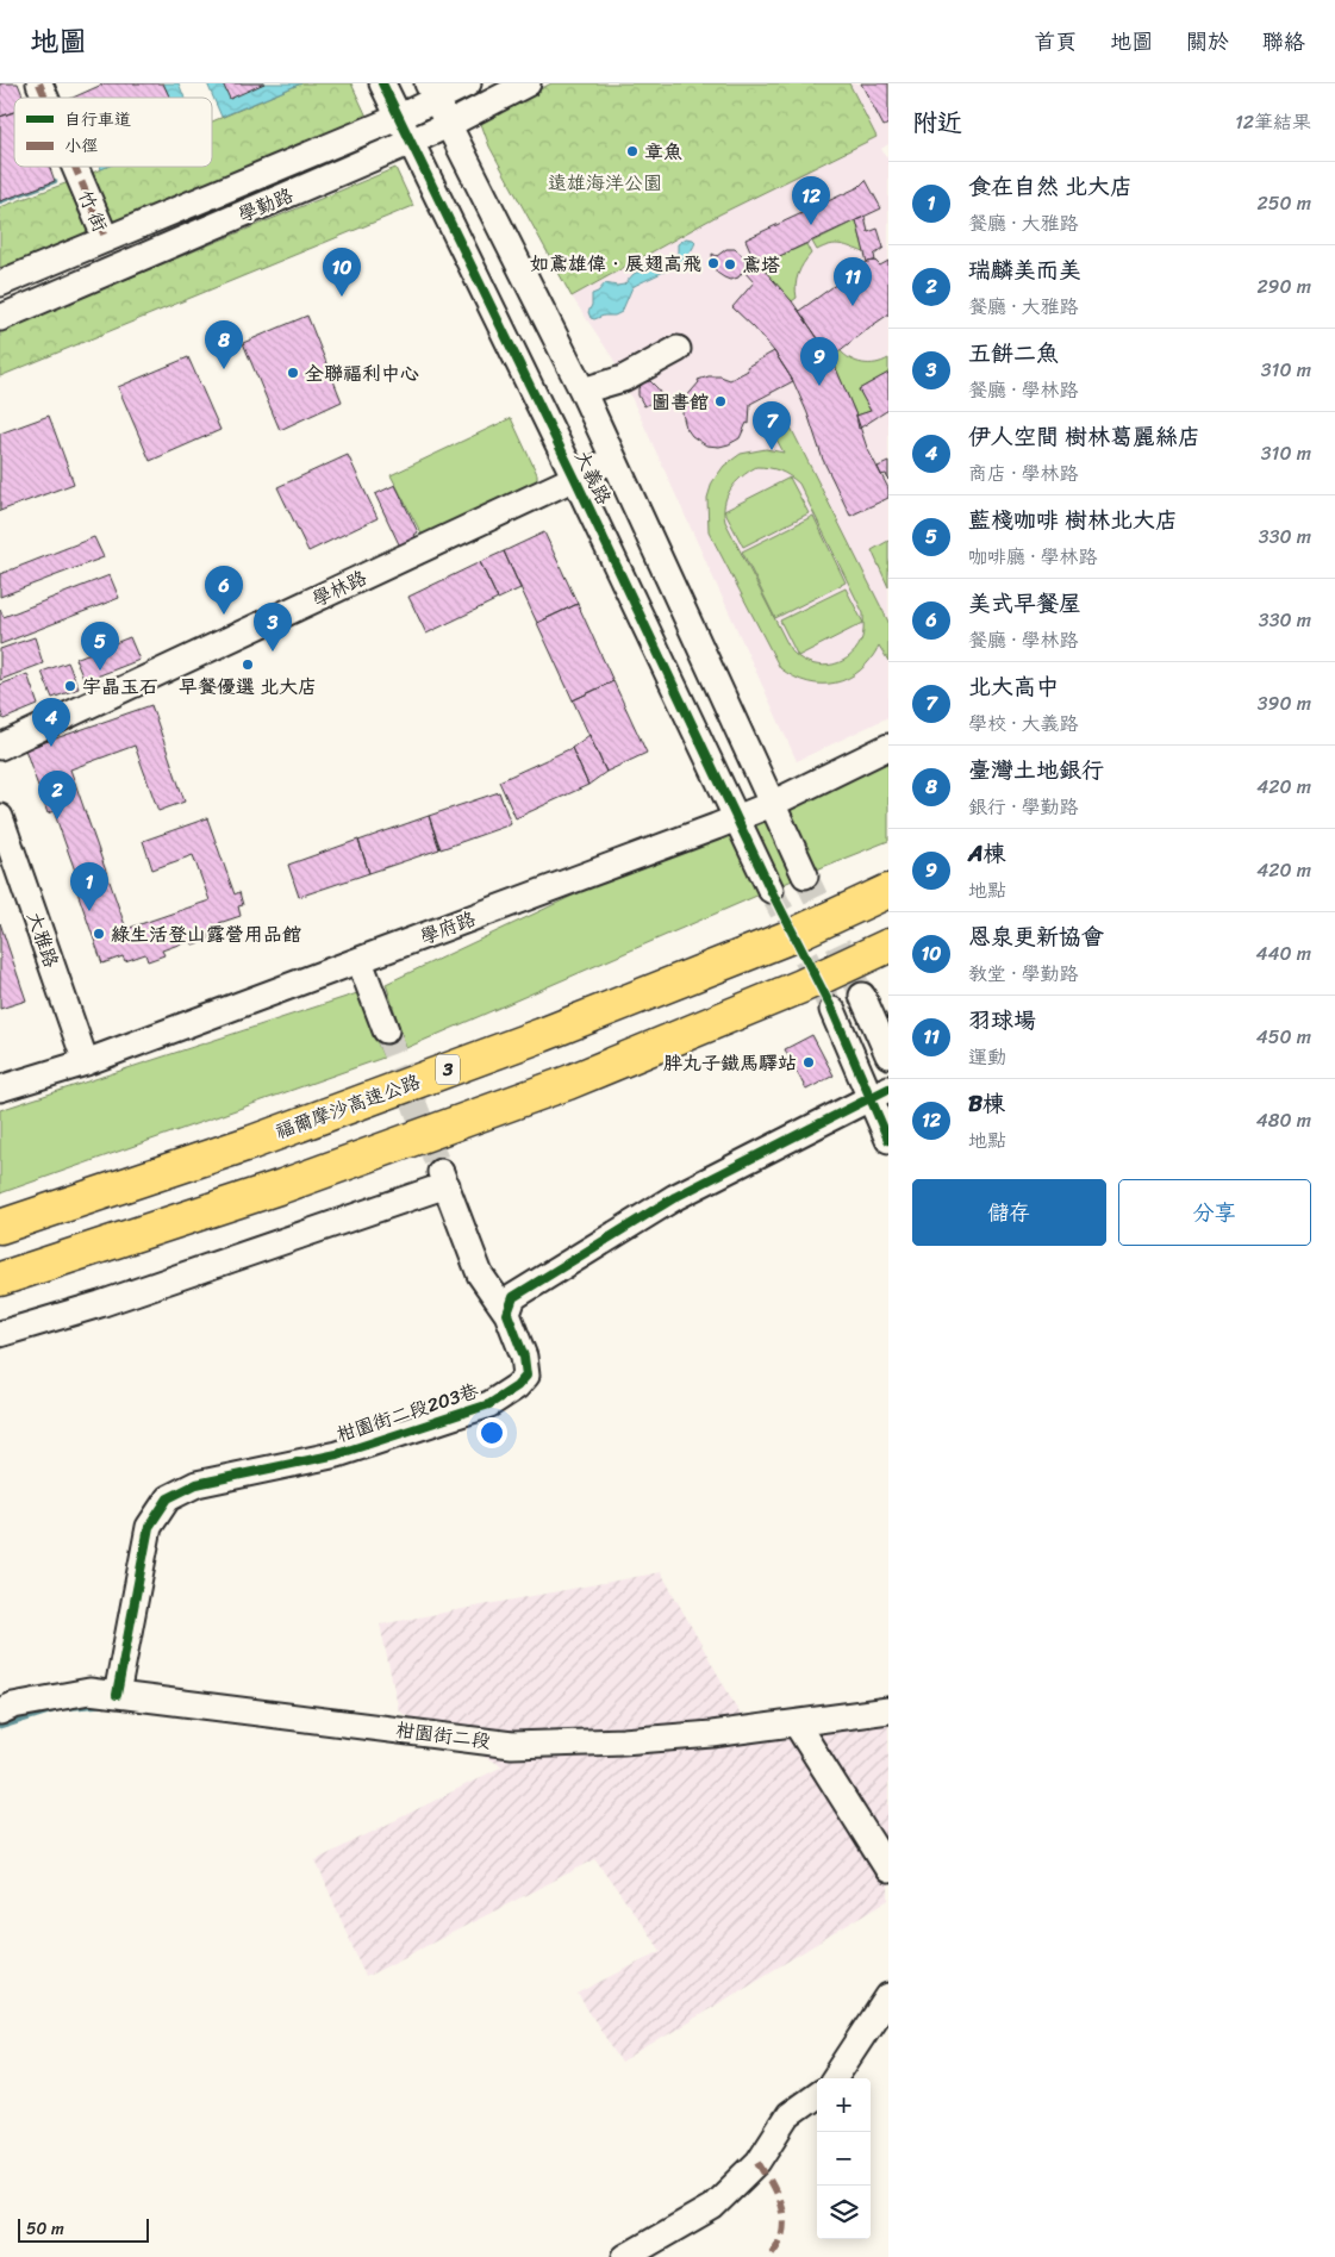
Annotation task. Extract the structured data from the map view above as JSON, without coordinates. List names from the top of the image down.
{
  "streets": {
    "highway": ["3", "福爾摩沙高速公路"],
    "street": [
      "學勤路",
      "竹 街",
      "大義路",
      "學林路",
      "學府路",
      "大雅路",
      "柑園街二段203巷",
      "柑園街二段"
    ]
  },
  "crossings": [
    ["學勤路", "竹 街"],
    ["學勤路", "大義路"],
    ["大義路", "學林路"],
    ["大義路", "學府路"],
    ["學府路", "大雅路"],
    ["柑園街二段203巷", "柑園街二段"]
  ],
  "parks": ["遠雄海洋公園"],
  "places": [
    "章魚",
    "如鳶雄偉．展翅高飛",
    "鳶塔",
    "全聯福利中心",
    "圖書館",
    "早餐優選 北大店",
    "宇晶玉石",
    "綠生活登山露營用品館",
    "胖丸子鐵馬驛站"
  ],
  "legend": ["自行車道", "小徑"],
  "scale_bar": "50 m",
  "page": {
    "header": "地圖",
    "nav": [
      "首頁",
      "地圖",
      "關於",
      "聯絡"
    ],
    "heading": ["附近", "12筆結果"],
    "list": [
      {
        "mark": "1",
        "name": "食在自然 北大店",
        "note": "餐廳 · 大雅路",
        "value": "250 m"
      },
      {
        "mark": "2",
        "name": "瑞麟美而美",
        "note": "餐廳 · 大雅路",
        "value": "290 m"
      },
      {
        "mark": "3",
        "name": "五餅二魚",
        "note": "餐廳 · 學林路",
        "value": "310 m"
      },
      {
        "mark": "4",
        "name": "伊人空間 樹林葛麗絲店",
        "note": "商店 · 學林路",
        "value": "310 m"
      },
      {
        "mark": "5",
        "name": "藍棧咖啡 樹林北大店",
        "note": "咖啡廳 · 學林路",
        "value": "330 m"
      },
      {
        "mark": "6",
        "name": "美式早餐屋",
        "note": "餐廳 · 學林路",
        "value": "330 m"
      },
      {
        "mark": "7",
        "name": "北大高中",
        "note": "學校 · 大義路",
        "value": "390 m"
      },
      {
        "mark": "8",
        "name": "臺灣土地銀行",
        "note": "銀行 · 學勤路",
        "value": "420 m"
      },
      {
        "mark": "9",
        "name": "A棟",
        "note": "地點",
        "value": "420 m"
      },
      {
        "mark": "10",
        "name": "恩泉更新協會",
        "note": "教堂 · 學勤路",
        "value": "440 m"
      },
      {
        "mark": "11",
        "name": "羽球場",
        "note": "運動",
        "value": "450 m"
      },
      {
        "mark": "12",
        "name": "B棟",
        "note": "地點",
        "value": "480 m"
      }
    ],
    "pins": [
      "12",
      "10",
      "11",
      "8",
      "9",
      "7",
      "6",
      "3",
      "5",
      "4",
      "2",
      "1"
    ],
    "buttons": ["儲存", "分享"],
    "map_buttons": ["+", "−"],
    "scale": "50 m"
  }
}
